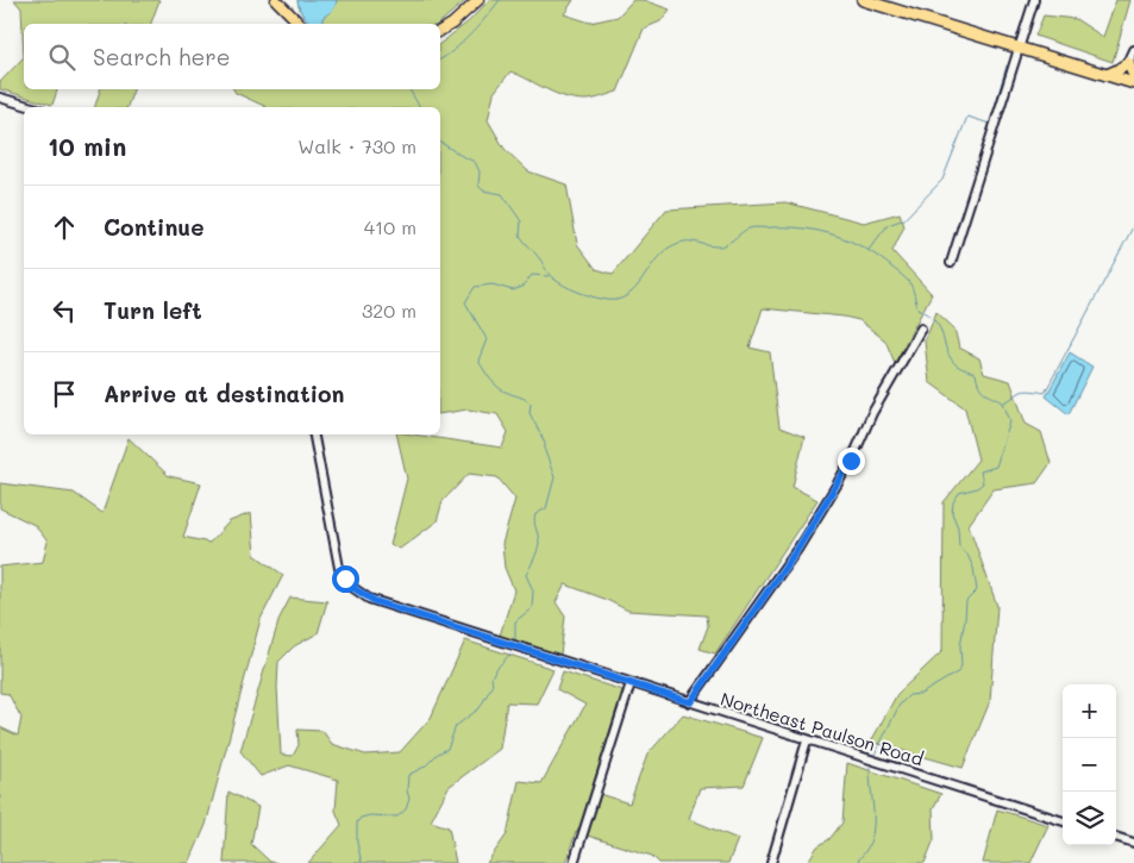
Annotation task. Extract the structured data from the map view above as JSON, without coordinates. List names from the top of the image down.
{
  "streets": {
    "street": ["Northeast Paulson Road"]
  },
  "page": {
    "search": "Search here",
    "heading": ["10 min", "Walk · 730 m"],
    "list": [
      ["Continue", "410 m"],
      ["Turn left", "320 m"],
      "Arrive at destination"
    ],
    "map_buttons": ["+", "−"]
  }
}
